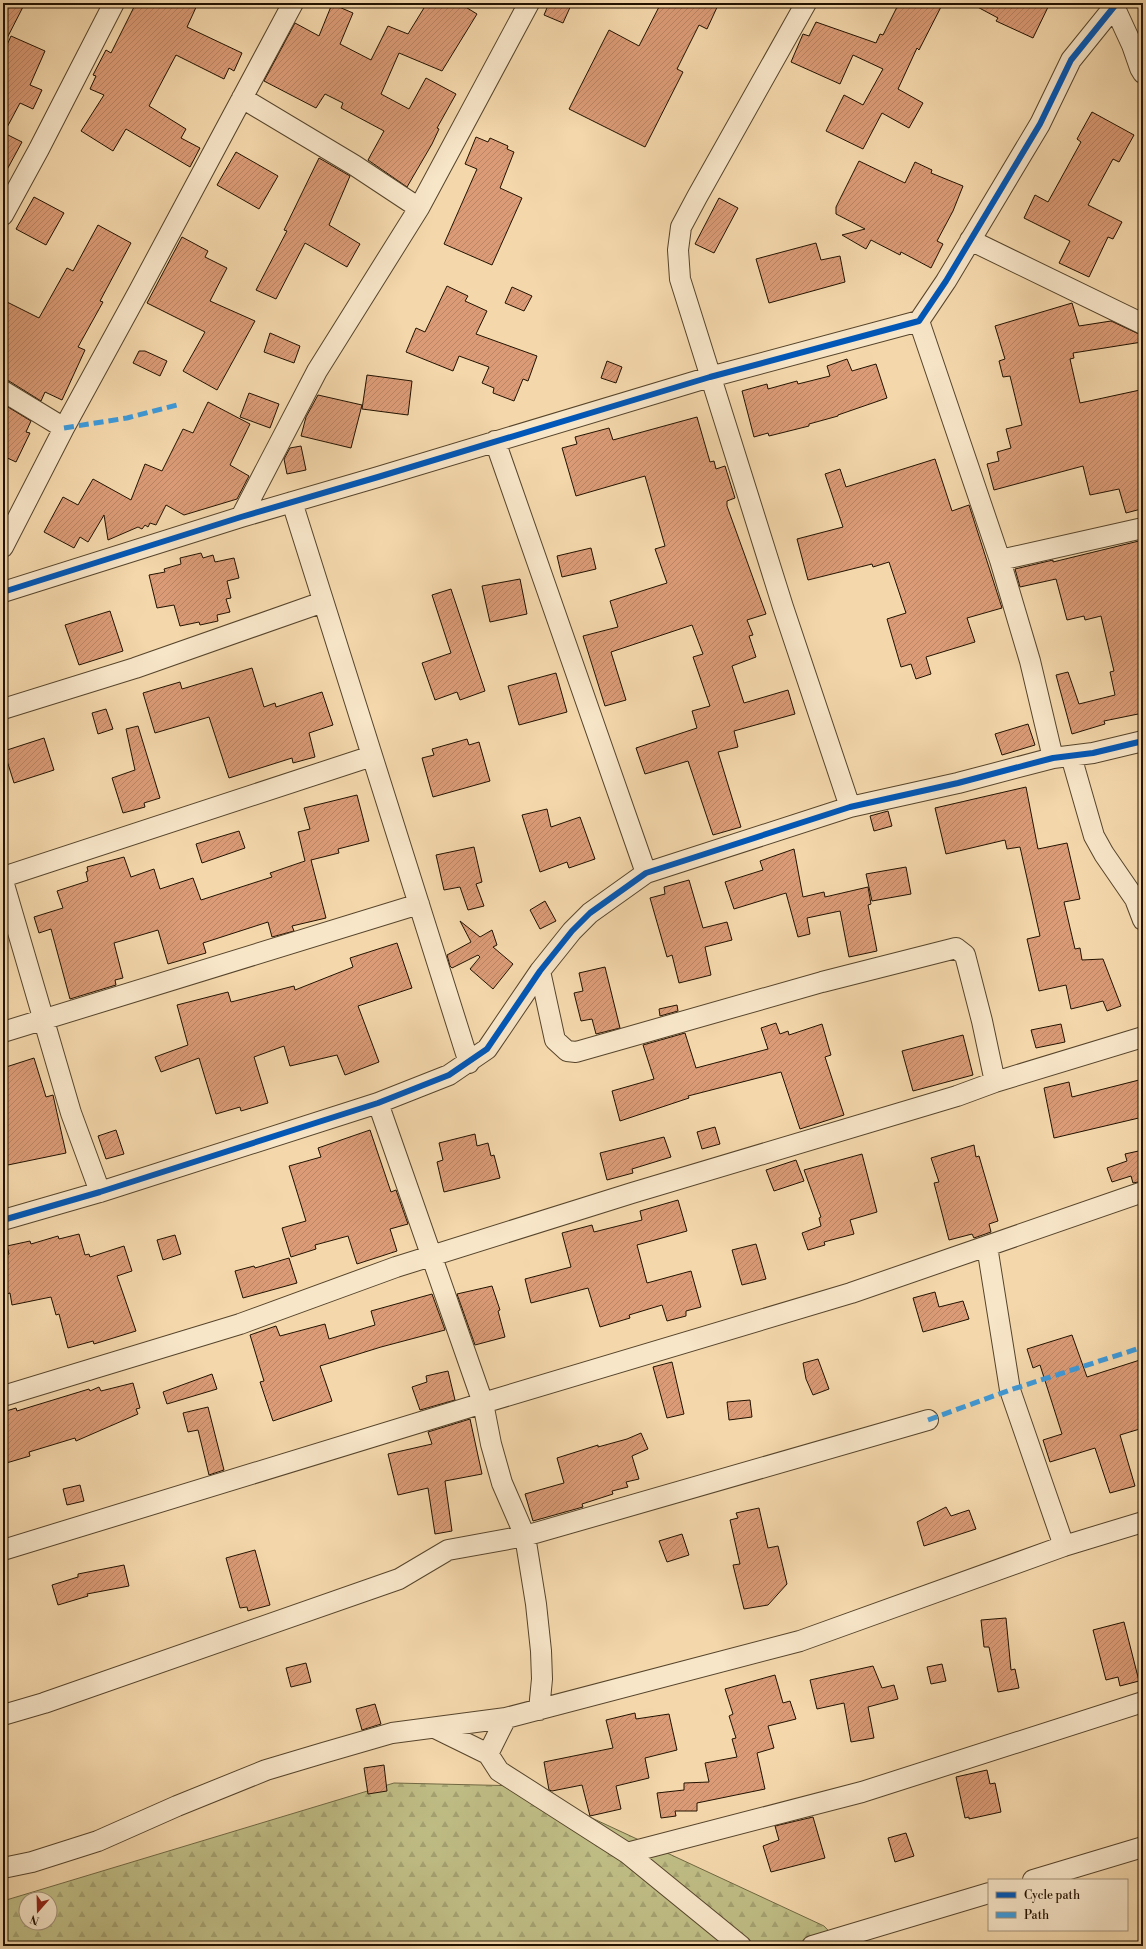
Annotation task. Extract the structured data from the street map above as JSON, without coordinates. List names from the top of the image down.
{
  "legend": ["Cycle path", "Path"],
  "north": "bottom"
}
